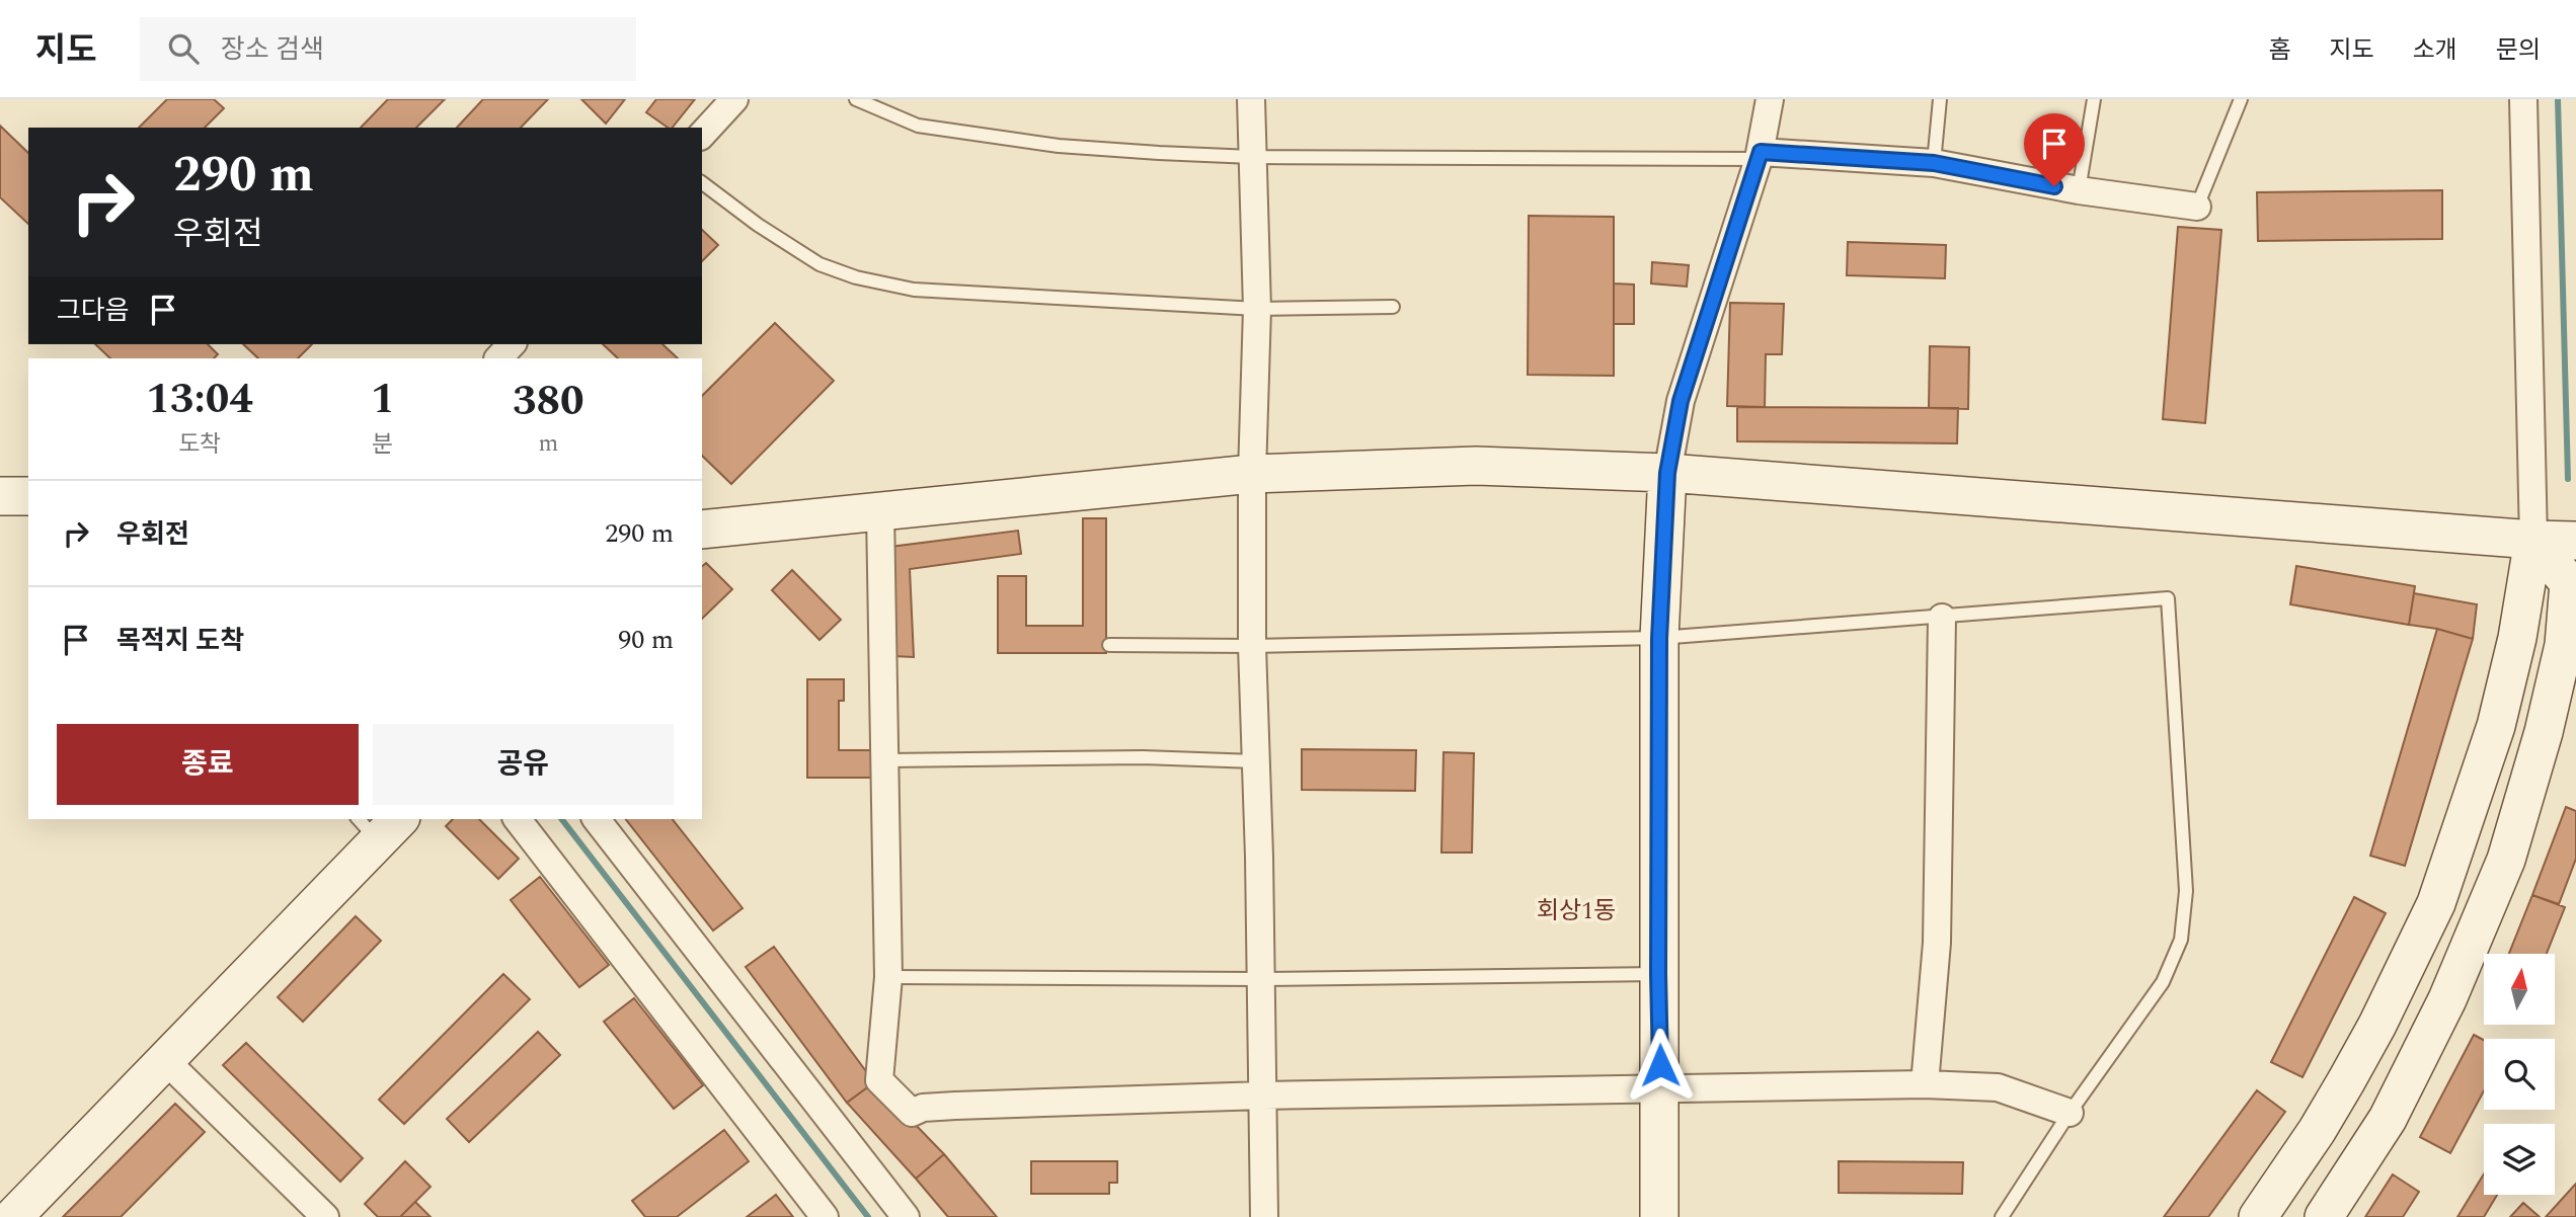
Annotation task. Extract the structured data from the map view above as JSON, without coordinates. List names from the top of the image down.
{
  "districts": ["회상1동"],
  "north": "top",
  "page": {
    "header": "지도",
    "search": "장소 검색",
    "nav": [
      "홈",
      "지도",
      "소개",
      "문의"
    ],
    "turn": ["290 m", "우회전"],
    "then": "그다음",
    "eta": [
      "13:04",
      "도착",
      "1",
      "분",
      "380",
      "m"
    ],
    "list": [
      {
        "name": "우회전",
        "value": "290 m"
      },
      {
        "name": "목적지 도착",
        "value": "90 m"
      }
    ],
    "buttons": ["종료", "공유"]
  }
}
